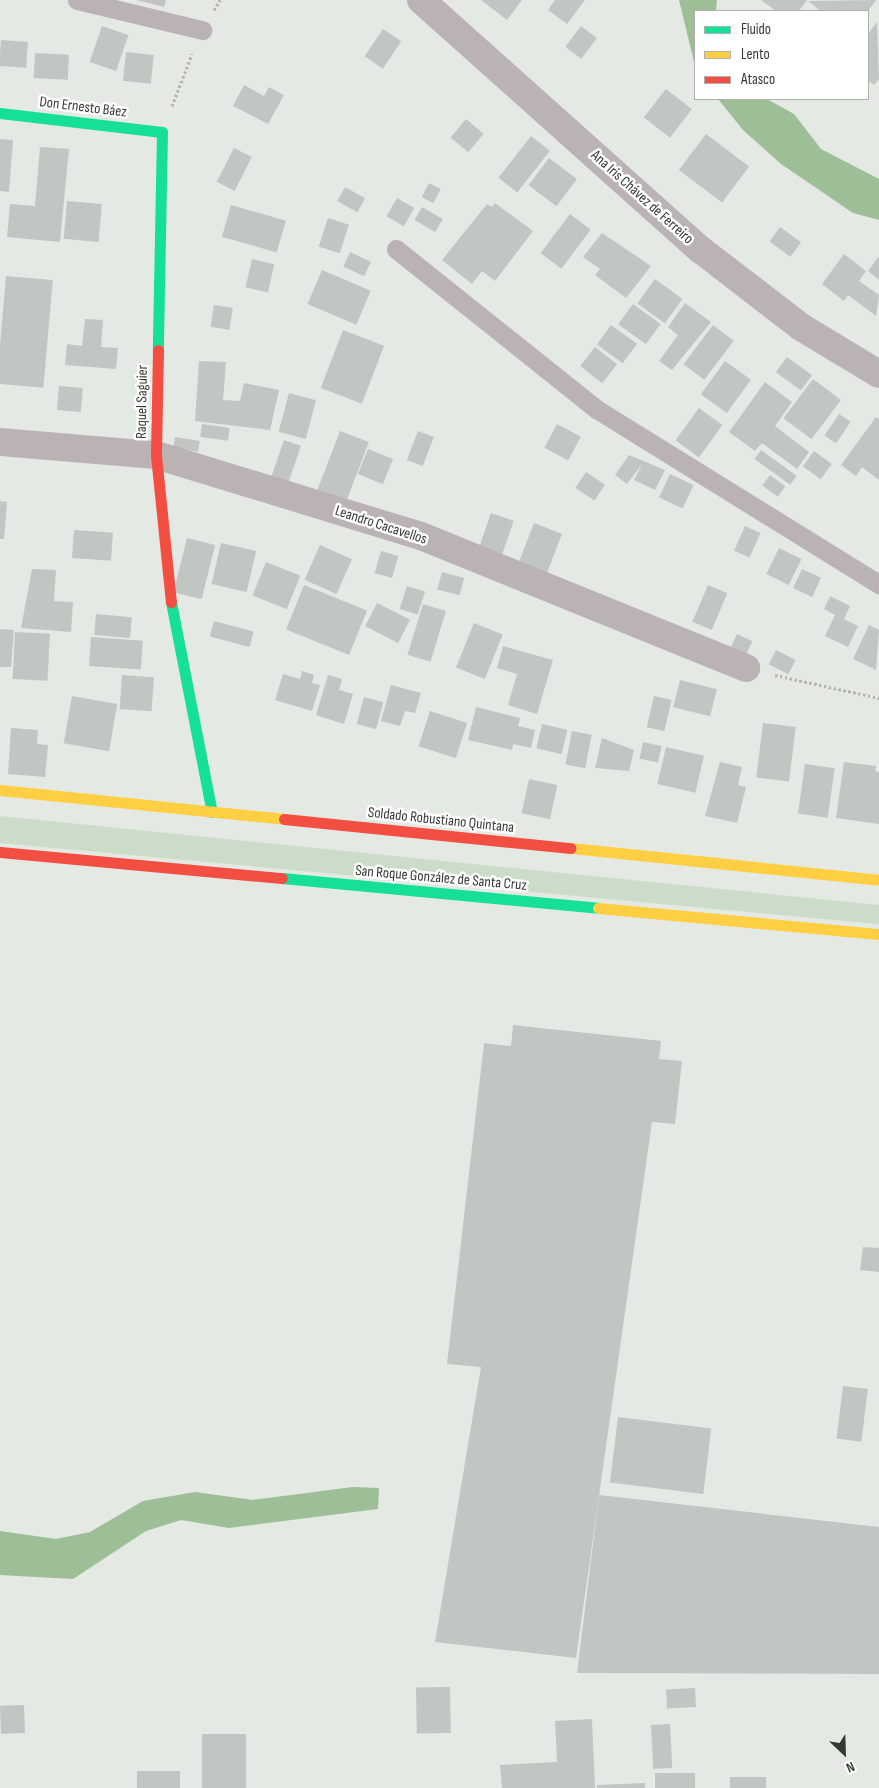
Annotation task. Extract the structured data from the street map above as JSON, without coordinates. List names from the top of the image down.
{
  "streets": {
    "street": [
      "Don Ernesto Báez",
      "Ana Iris Chávez de Ferreiro",
      "Raquel Saguier",
      "Leandro Cacavellos",
      "Soldado Robustiano Quintana",
      "San Roque González de Santa Cruz"
    ]
  },
  "crossings": [
    ["Don Ernesto Báez", "Raquel Saguier"],
    ["Raquel Saguier", "Leandro Cacavellos"],
    ["Raquel Saguier", "Soldado Robustiano Quintana"]
  ],
  "legend": ["Fluido", "Lento", "Atasco"],
  "north": "bottom right"
}
